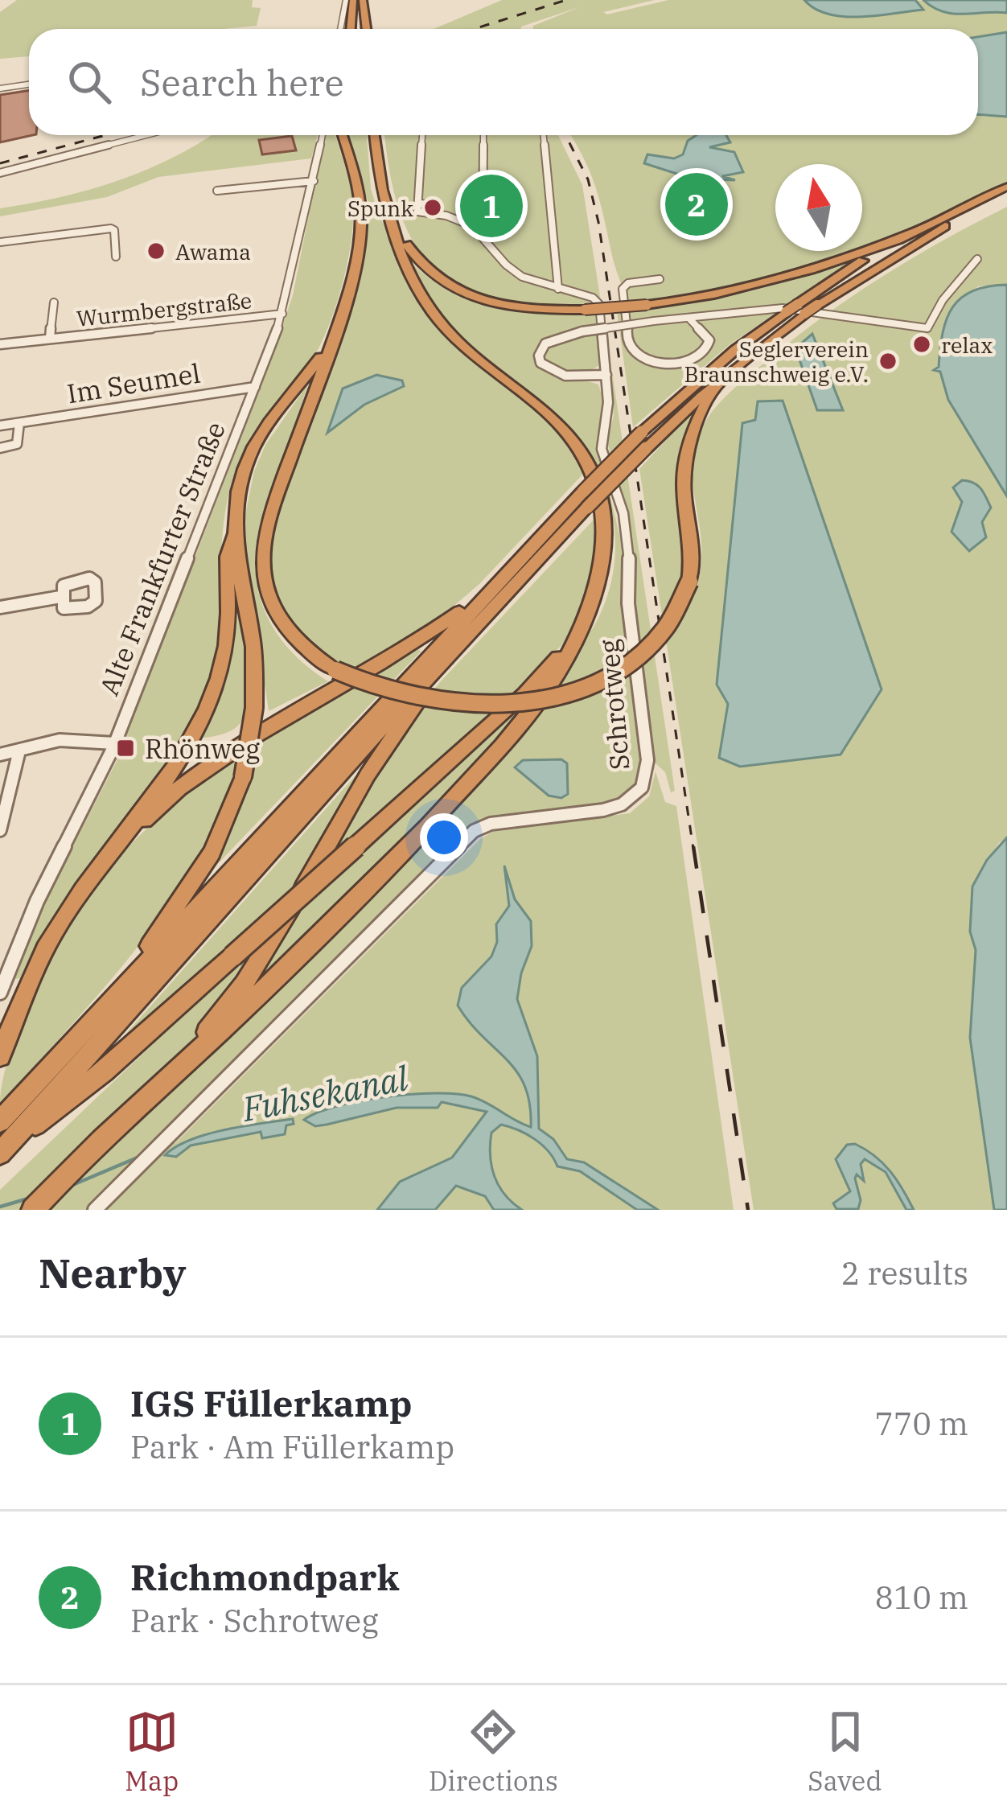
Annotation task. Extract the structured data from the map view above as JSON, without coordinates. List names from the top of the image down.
{
  "streets": {
    "street": [
      "Wurmbergstraße",
      "Im Seumel",
      "Alte Frankfurter Straße",
      "Schrotweg"
    ]
  },
  "crossings": [
    ["Wurmbergstraße", "Alte Frankfurter Straße"],
    ["Im Seumel", "Alte Frankfurter Straße"]
  ],
  "water": ["Fuhsekanal"],
  "places": {
    "other": [
      "Spunk",
      "Awama",
      "relax",
      "Seglerverein Braunschweig e.V."
    ],
    "transit": ["Rhönweg"]
  },
  "north": "top",
  "page": {
    "search": "Search here",
    "pins": ["2", "1"],
    "heading": ["Nearby", "2 results"],
    "list": [
      {
        "mark": "1",
        "name": "IGS Füllerkamp",
        "note": "Park · Am Füllerkamp",
        "value": "770 m"
      },
      {
        "mark": "2",
        "name": "Richmondpark",
        "note": "Park · Schrotweg",
        "value": "810 m"
      }
    ],
    "nav": ["Map", "Directions", "Saved"]
  }
}
